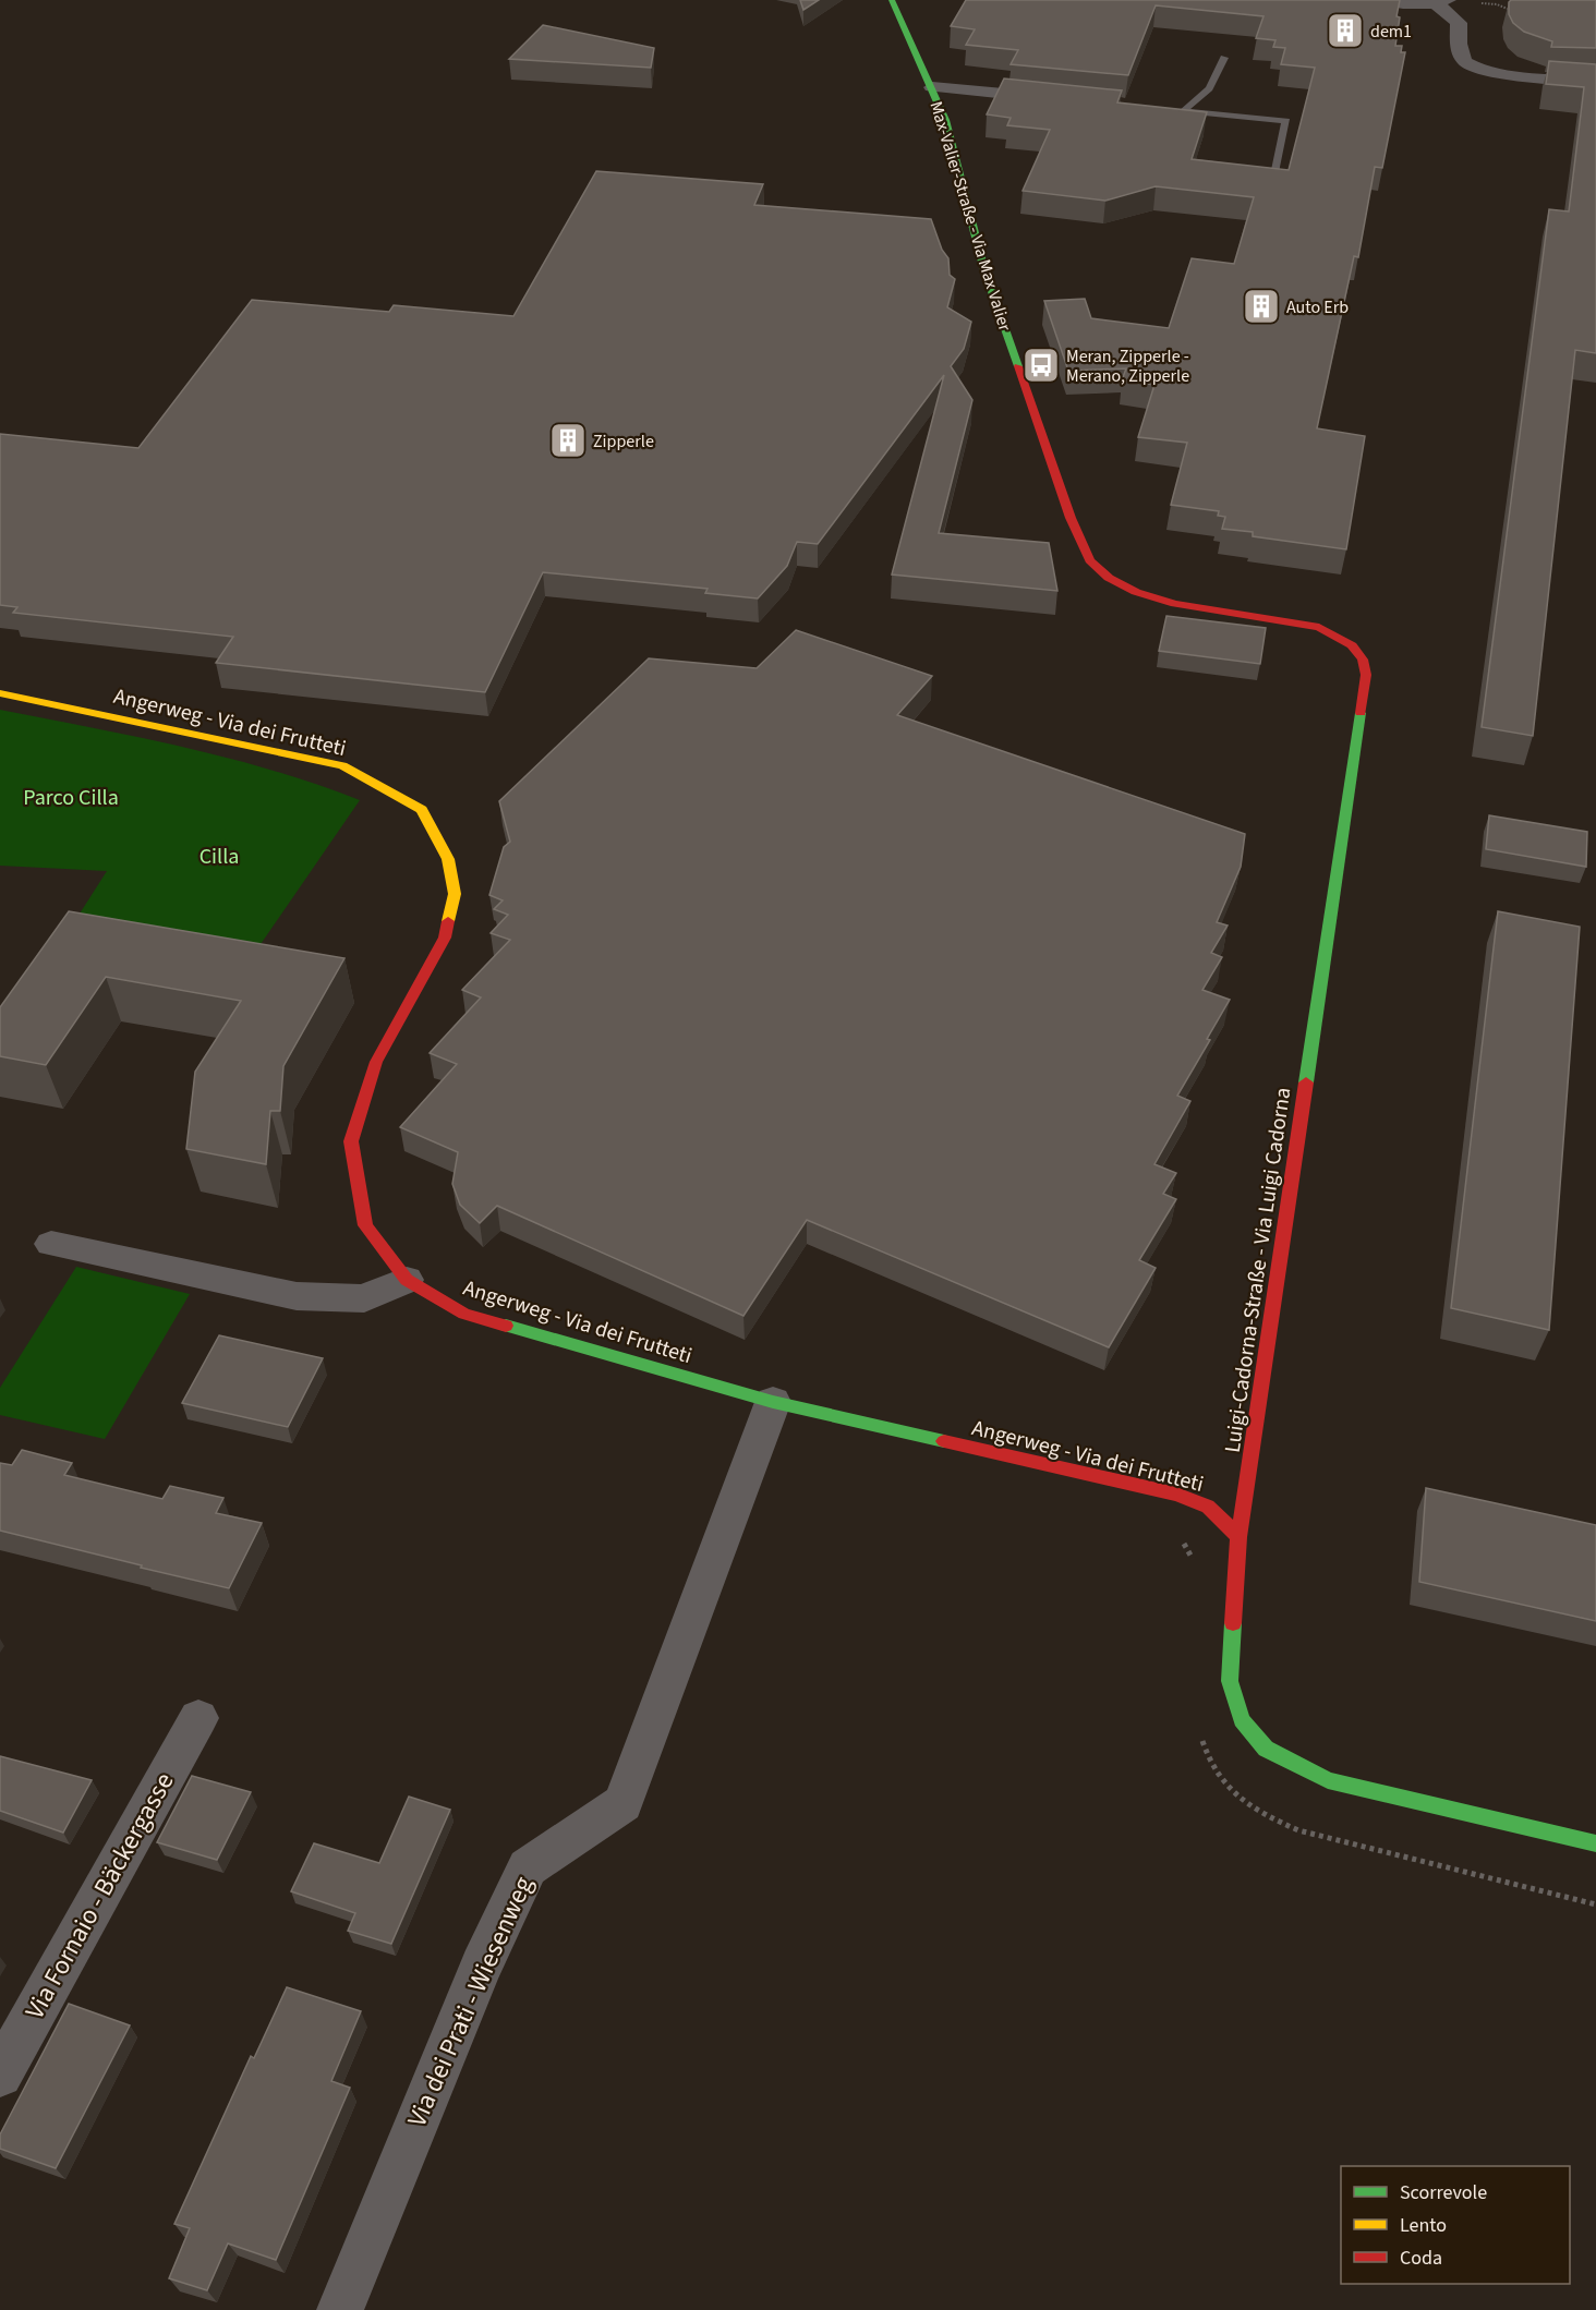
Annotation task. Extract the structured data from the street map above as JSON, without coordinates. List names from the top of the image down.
{
  "streets": {
    "street": [
      "Max-Valier-Straße - Via Max Valier",
      "Angerweg - Via dei Frutteti",
      "Luigi-Cadorna-Straße - Via Luigi Cadorna",
      "Via Fornaio - Bäckergasse",
      "Via dei Prati - Wiesenweg"
    ]
  },
  "crossings": [
    ["Max-Valier-Straße - Via Max Valier", "Luigi-Cadorna-Straße - Via Luigi Cadorna"],
    ["Angerweg - Via dei Frutteti", "Luigi-Cadorna-Straße - Via Luigi Cadorna"],
    ["Angerweg - Via dei Frutteti", "Via dei Prati - Wiesenweg"]
  ],
  "parks": ["Parco Cilla", "Cilla"],
  "places": {
    "building": ["dem1", "Auto Erb", "Zipperle"],
    "bus stop": ["Meran, Zipperle - Merano, Zipperle"]
  },
  "legend": ["Scorrevole", "Lento", "Coda"]
}
